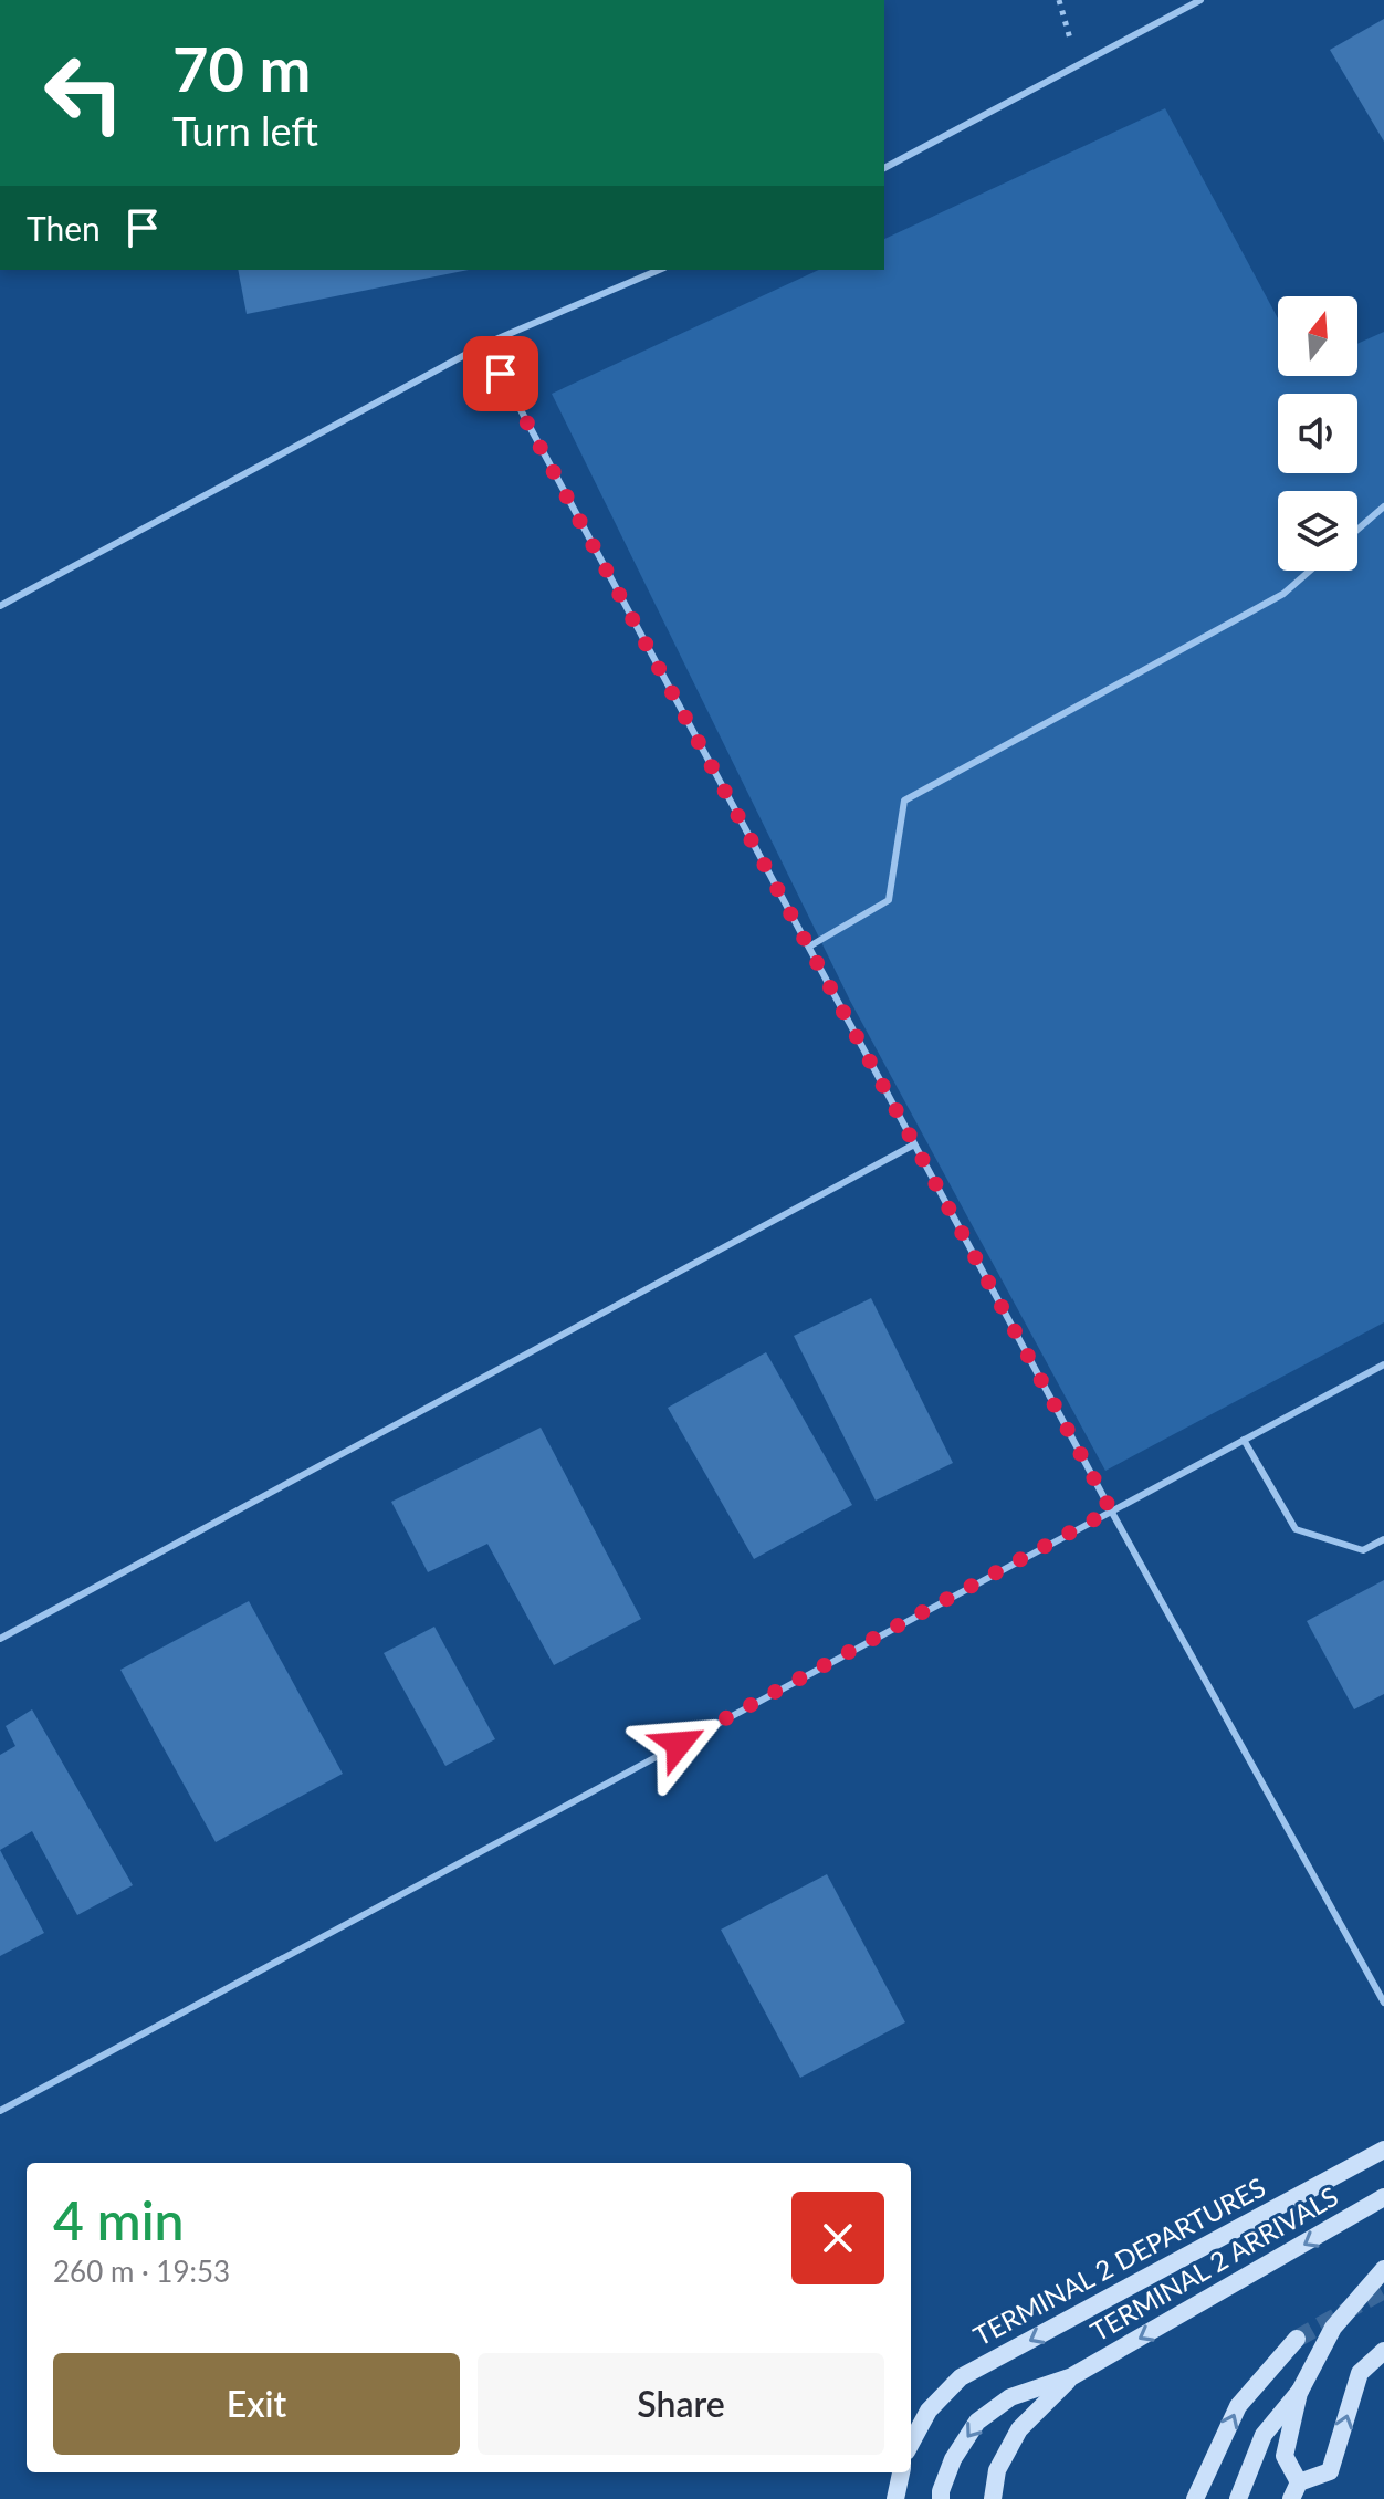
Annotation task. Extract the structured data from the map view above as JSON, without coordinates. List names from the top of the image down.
{
  "streets": {
    "street": ["TERMINAL 2 DEPARTURES", "TERMINAL 2 ARRIVALS"]
  },
  "one_way": ["TERMINAL 2 DEPARTURES"],
  "north": "top",
  "page": {
    "turn": ["70 m", "Turn left"],
    "then": "Then",
    "heading": ["4 min", "260 m · 19:53"],
    "buttons": ["Exit", "Share"]
  }
}
